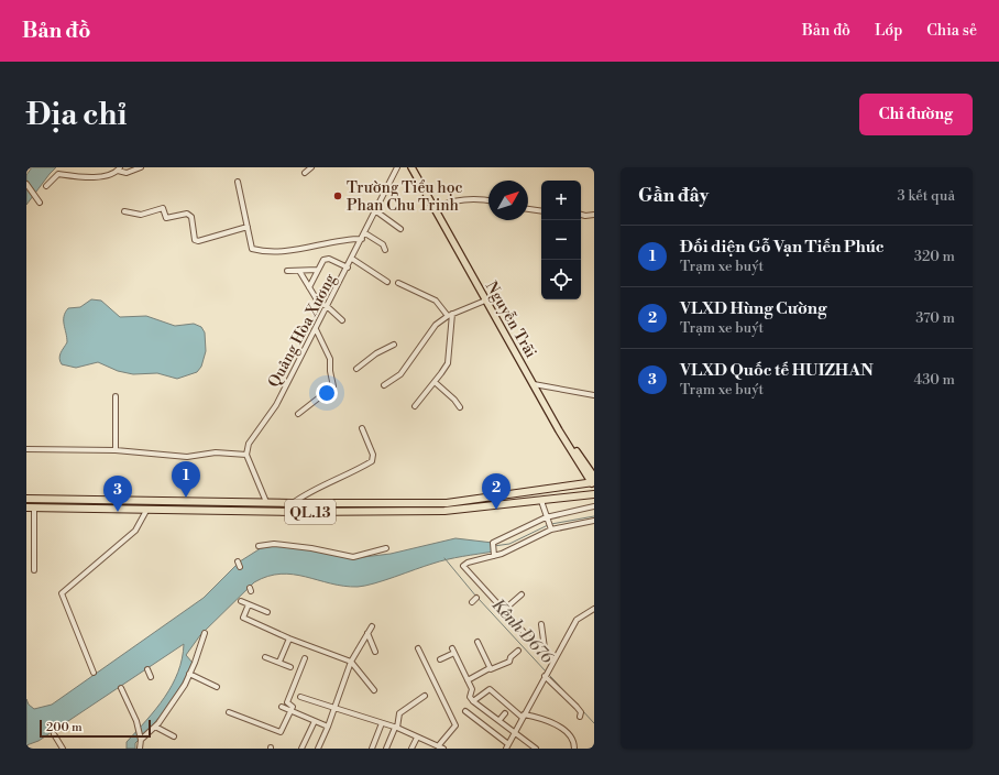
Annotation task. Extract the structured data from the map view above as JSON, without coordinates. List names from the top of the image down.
{
  "streets": {
    "highway": ["QL.13"],
    "main road": ["Nguyễn Trãi"],
    "street": ["Quảng Hòa Xương"]
  },
  "crossings": [
    ["Nguyễn Trãi", "QL.13"]
  ],
  "water": ["Kênh D676"],
  "places": ["Trường Tiểu học Phan Chu Trinh"],
  "scale_bar": "200 m",
  "north": "top right",
  "page": {
    "header": "Bản đồ",
    "nav": ["Bản đồ", "Lớp", "Chia sẻ"],
    "buttons": "Chỉ đường",
    "title": "Địa chỉ",
    "heading": ["Gần đây", "3 kết quả"],
    "map_buttons": ["+", "−"],
    "list": [
      {
        "mark": "1",
        "name": "Đối diện Gỗ Vạn Tiến Phúc",
        "note": "Trạm xe buýt",
        "value": "320 m"
      },
      {
        "mark": "2",
        "name": "VLXD Hùng Cường",
        "note": "Trạm xe buýt",
        "value": "370 m"
      },
      {
        "mark": "3",
        "name": "VLXD Quốc tế HUIZHAN",
        "note": "Trạm xe buýt",
        "value": "430 m"
      }
    ],
    "pins": ["1", "2", "3"],
    "scale": "200 m"
  }
}
